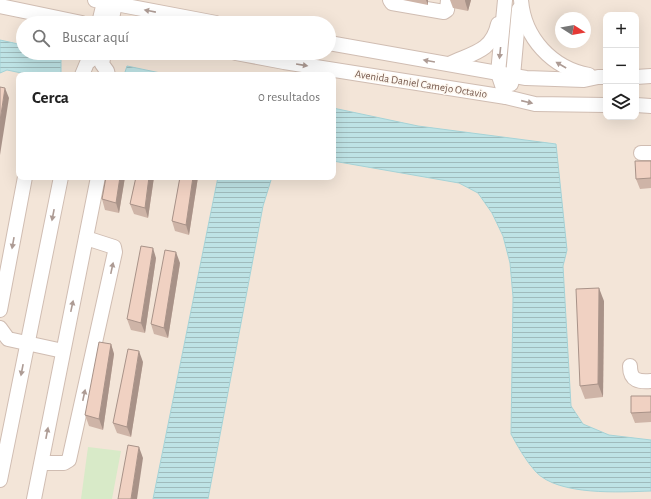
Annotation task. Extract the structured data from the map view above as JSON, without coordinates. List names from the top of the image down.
{
  "streets": {
    "street": ["Avenida Daniel Camejo Octavio"]
  },
  "north": "right",
  "page": {
    "map_buttons": ["+", "−"],
    "search": "Buscar aquí",
    "heading": ["Cerca", "0 resultados"]
  }
}
